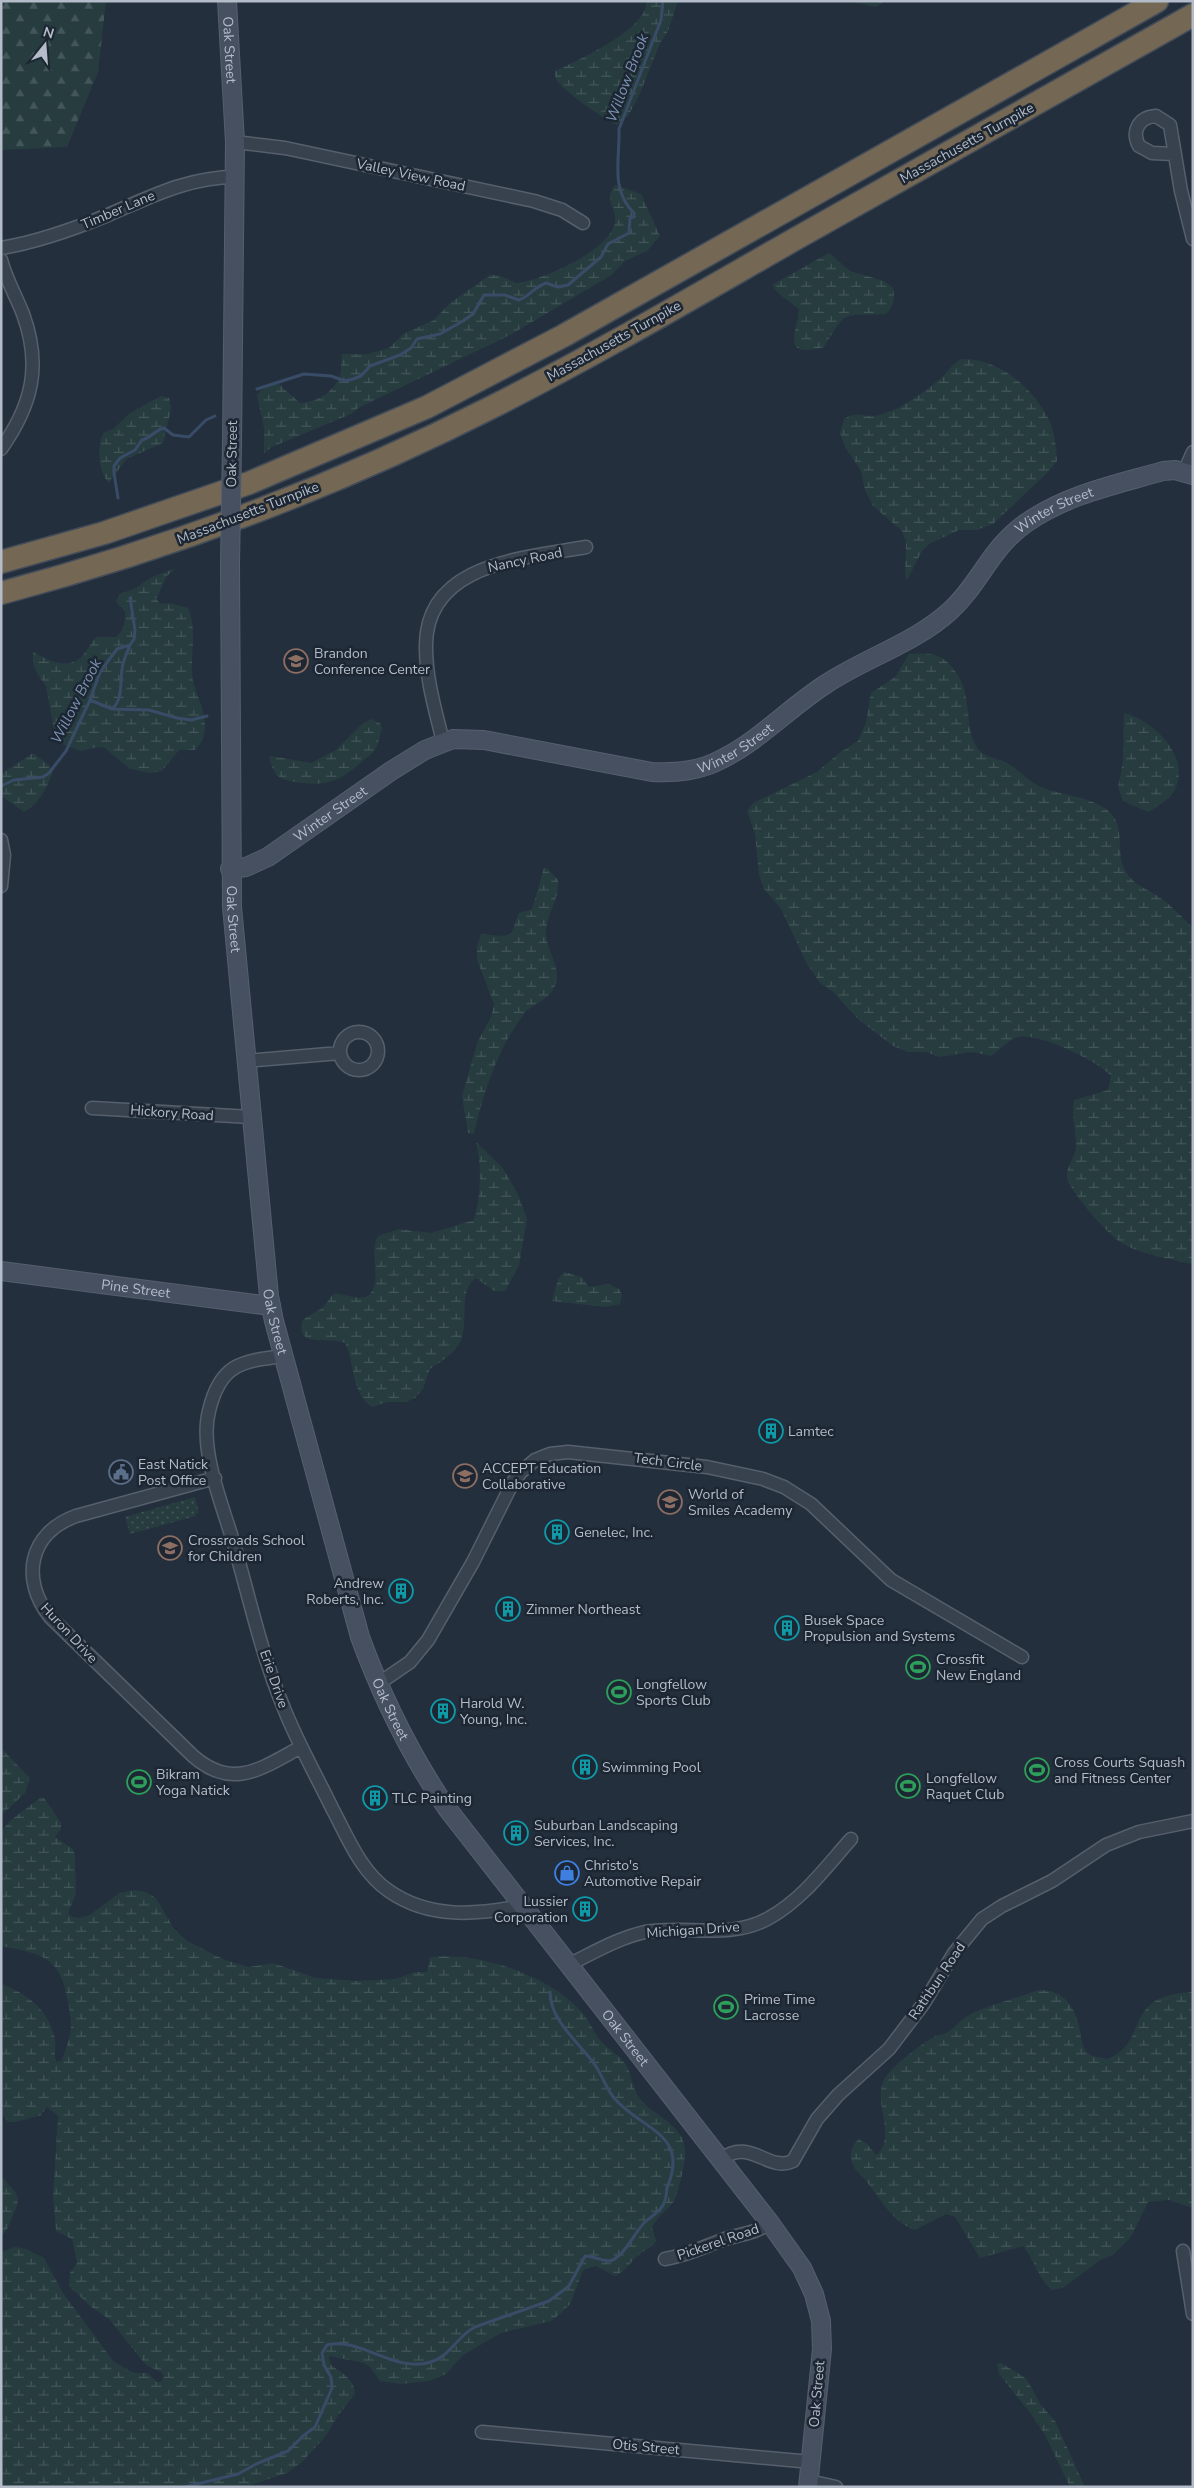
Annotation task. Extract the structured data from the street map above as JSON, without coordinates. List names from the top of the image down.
{
  "streets": {
    "highway": ["Massachusetts Turnpike"],
    "main road": ["Oak Street", "Winter Street", "Pine Street"],
    "street": [
      "Valley View Road",
      "Timber Lane",
      "Nancy Road",
      "Hickory Road",
      "Tech Circle",
      "Huron Drive",
      "Erie Drive",
      "Michigan Drive",
      "Rathbun Road",
      "Pickerel Road",
      "Otis Street"
    ]
  },
  "crossings": [
    ["Oak Street", "Valley View Road"],
    ["Oak Street", "Timber Lane"],
    ["Oak Street", "Winter Street"],
    ["Oak Street", "Hickory Road"],
    ["Oak Street", "Pine Street"],
    ["Oak Street", "Tech Circle"],
    ["Oak Street", "Erie Drive"],
    ["Oak Street", "Michigan Drive"],
    ["Oak Street", "Rathbun Road"],
    ["Oak Street", "Pickerel Road"],
    ["Oak Street", "Otis Street"],
    ["Winter Street", "Nancy Road"],
    ["Huron Drive", "Erie Drive"]
  ],
  "water": ["Willow Brook"],
  "places": {
    "school or university": [
      "Brandon Conference Center",
      "ACCEPT Education Collaborative",
      "World of Smiles Academy",
      "Crossroads School for Children"
    ],
    "building": [
      "Lamtec",
      "Genelec, Inc.",
      "Andrew Roberts, Inc.",
      "Zimmer Northeast",
      "Busek Space Propulsion and Systems",
      "Harold W. Young, Inc.",
      "Swimming Pool",
      "TLC Painting",
      "Suburban Landscaping Services, Inc.",
      "Lussier Corporation"
    ],
    "public building": ["East Natick Post Office"],
    "sports": [
      "Crossfit New England",
      "Longfellow Sports Club",
      "Cross Courts Squash and Fitness Center",
      "Bikram Yoga Natick",
      "Longfellow Raquet Club",
      "Prime Time Lacrosse"
    ],
    "shop": ["Christo's Automotive Repair"]
  },
  "north": "top"
}
